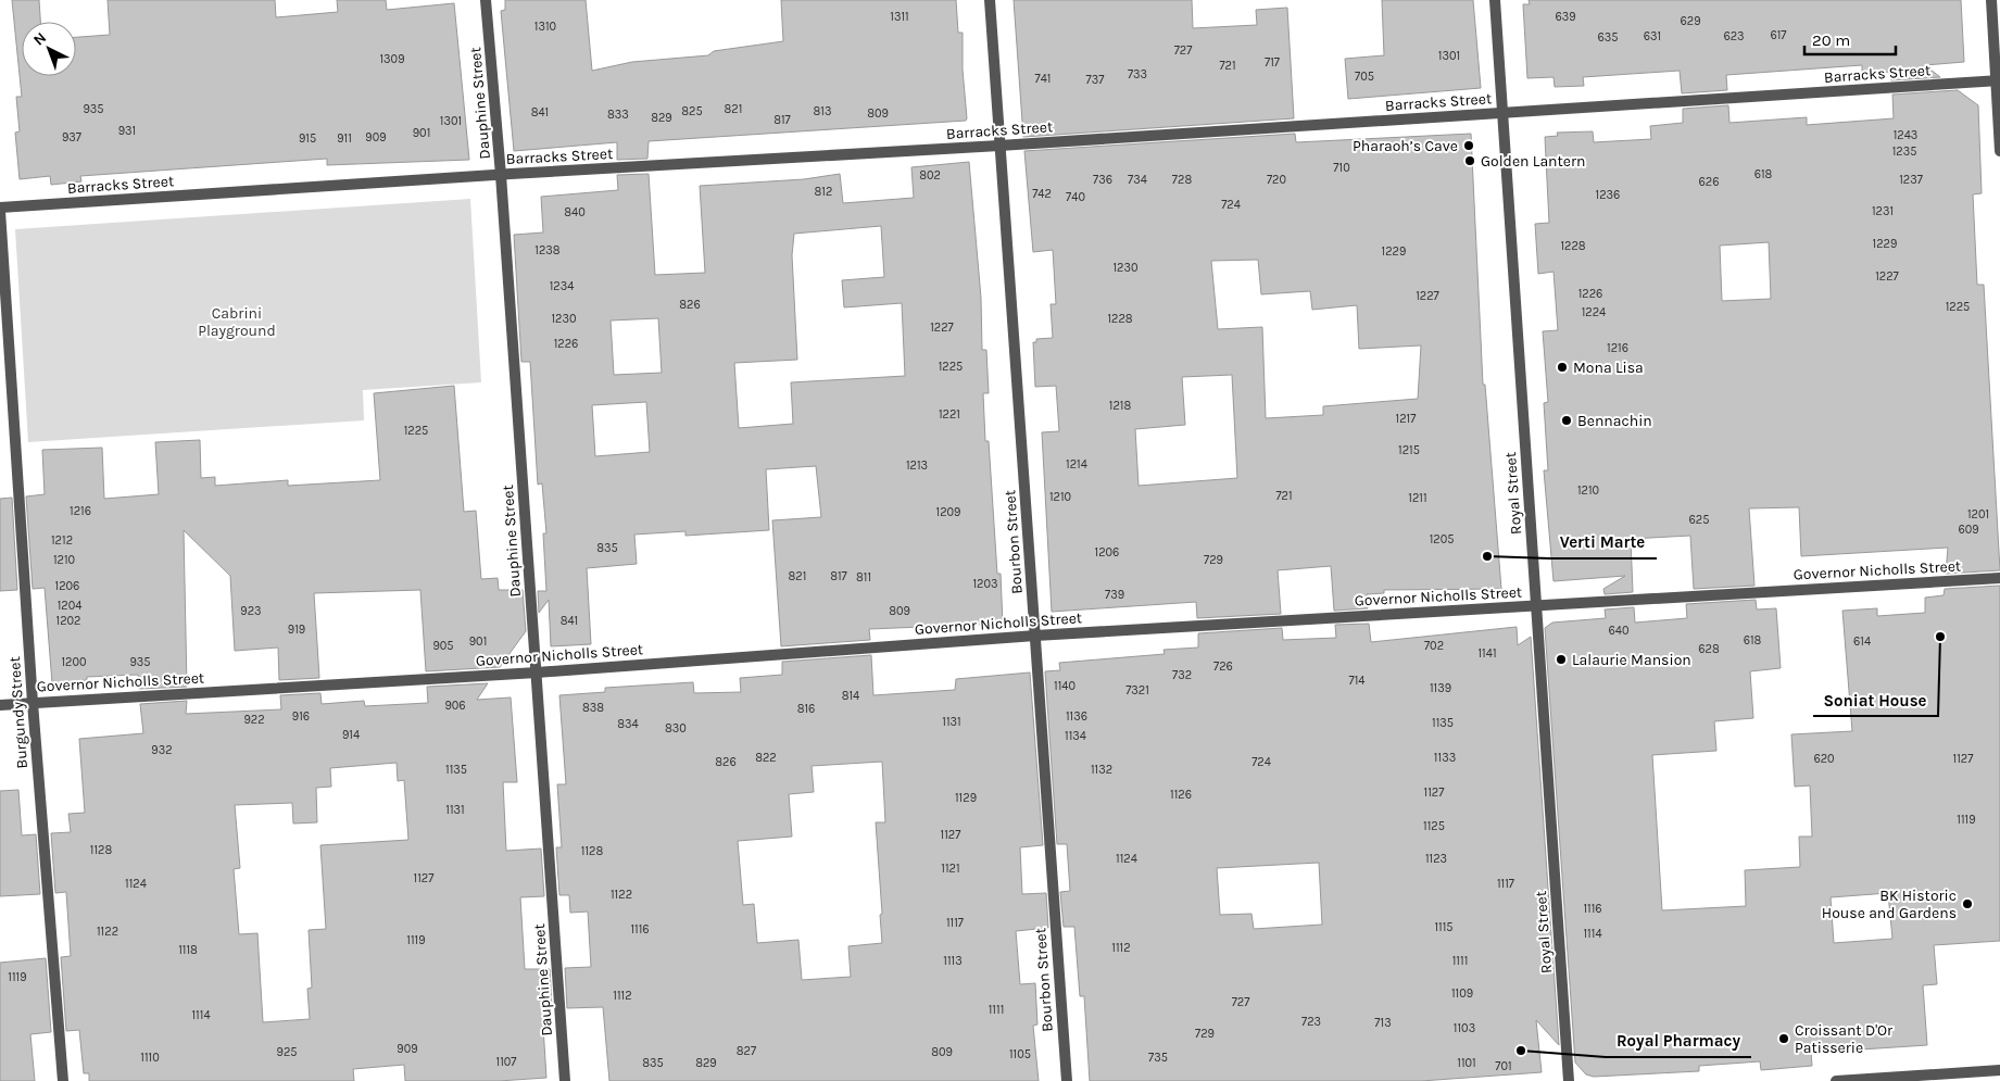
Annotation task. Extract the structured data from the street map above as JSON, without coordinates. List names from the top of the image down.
{
  "streets": {
    "street": [
      "Barracks Street",
      "Dauphine Street",
      "Royal Street",
      "Bourbon Street",
      "Governor Nicholls Street",
      "Burgundy Street"
    ]
  },
  "crossings": [
    ["Barracks Street", "Dauphine Street"],
    ["Barracks Street", "Royal Street"],
    ["Barracks Street", "Bourbon Street"],
    ["Barracks Street", "Burgundy Street"],
    ["Dauphine Street", "Governor Nicholls Street"],
    ["Royal Street", "Governor Nicholls Street"],
    ["Bourbon Street", "Governor Nicholls Street"],
    ["Governor Nicholls Street", "Burgundy Street"]
  ],
  "parks": ["Cabrini Playground"],
  "places": [
    "Pharaoh’s Cave",
    "Golden Lantern",
    "Mona Lisa",
    "Bennachin",
    "Verti Marte",
    "Soniat House",
    "Lalaurie Mansion",
    "BK Historic House and Gardens",
    "Croissant D'Or Patisserie",
    "Royal Pharmacy"
  ],
  "house_numbers": [
    "1311",
    "639",
    "629",
    "1310",
    "617",
    "631",
    "623",
    "635",
    "727",
    "1301",
    "1309",
    "717",
    "721",
    "733",
    "705",
    "741",
    "737",
    "935",
    "821",
    "825",
    "813",
    "841",
    "809",
    "833",
    "829",
    "817",
    "1301",
    "931",
    "901",
    "1243",
    "937",
    "909",
    "915",
    "911",
    "1235",
    "710",
    "618",
    "802",
    "736",
    "734",
    "728",
    "720",
    "1237",
    "626",
    "812",
    "742",
    "1236",
    "740",
    "724",
    "1231",
    "840",
    "1229",
    "1228",
    "1238",
    "1229",
    "1230",
    "1227",
    "1234",
    "1226",
    "1227",
    "826",
    "1225",
    "1224",
    "1230",
    "1228",
    "1227",
    "1226",
    "1216",
    "1225",
    "1218",
    "1221",
    "1217",
    "1225",
    "1215",
    "1214",
    "1213",
    "1210",
    "721",
    "1210",
    "1211",
    "1216",
    "1209",
    "1201",
    "625",
    "609",
    "1205",
    "1212",
    "835",
    "1206",
    "1210",
    "729",
    "821",
    "817",
    "811",
    "1203",
    "1206",
    "739",
    "1204",
    "923",
    "809",
    "1202",
    "841",
    "919",
    "640",
    "618",
    "901",
    "614",
    "905",
    "702",
    "628",
    "1141",
    "1200",
    "935",
    "726",
    "732",
    "714",
    "1140",
    "1139",
    "7321",
    "814",
    "906",
    "838",
    "816",
    "916",
    "1136",
    "922",
    "1131",
    "1135",
    "834",
    "830",
    "914",
    "1134",
    "932",
    "822",
    "1133",
    "620",
    "1127",
    "826",
    "724",
    "1135",
    "1132",
    "1127",
    "1126",
    "1129",
    "1131",
    "1119",
    "1125",
    "1127",
    "1128",
    "1128",
    "1124",
    "1123",
    "1121",
    "1127",
    "1124",
    "1117",
    "1122",
    "1116",
    "1117",
    "1115",
    "1116",
    "1122",
    "1114",
    "1119",
    "1112",
    "1118",
    "1113",
    "1111",
    "1119",
    "1109",
    "1112",
    "727",
    "1111",
    "1114",
    "723",
    "713",
    "1103",
    "729",
    "909",
    "827",
    "925",
    "809",
    "1105",
    "1110",
    "735",
    "1107",
    "835",
    "829",
    "1101",
    "701"
  ],
  "scale_bar": "20 m",
  "north": "top left"
}
